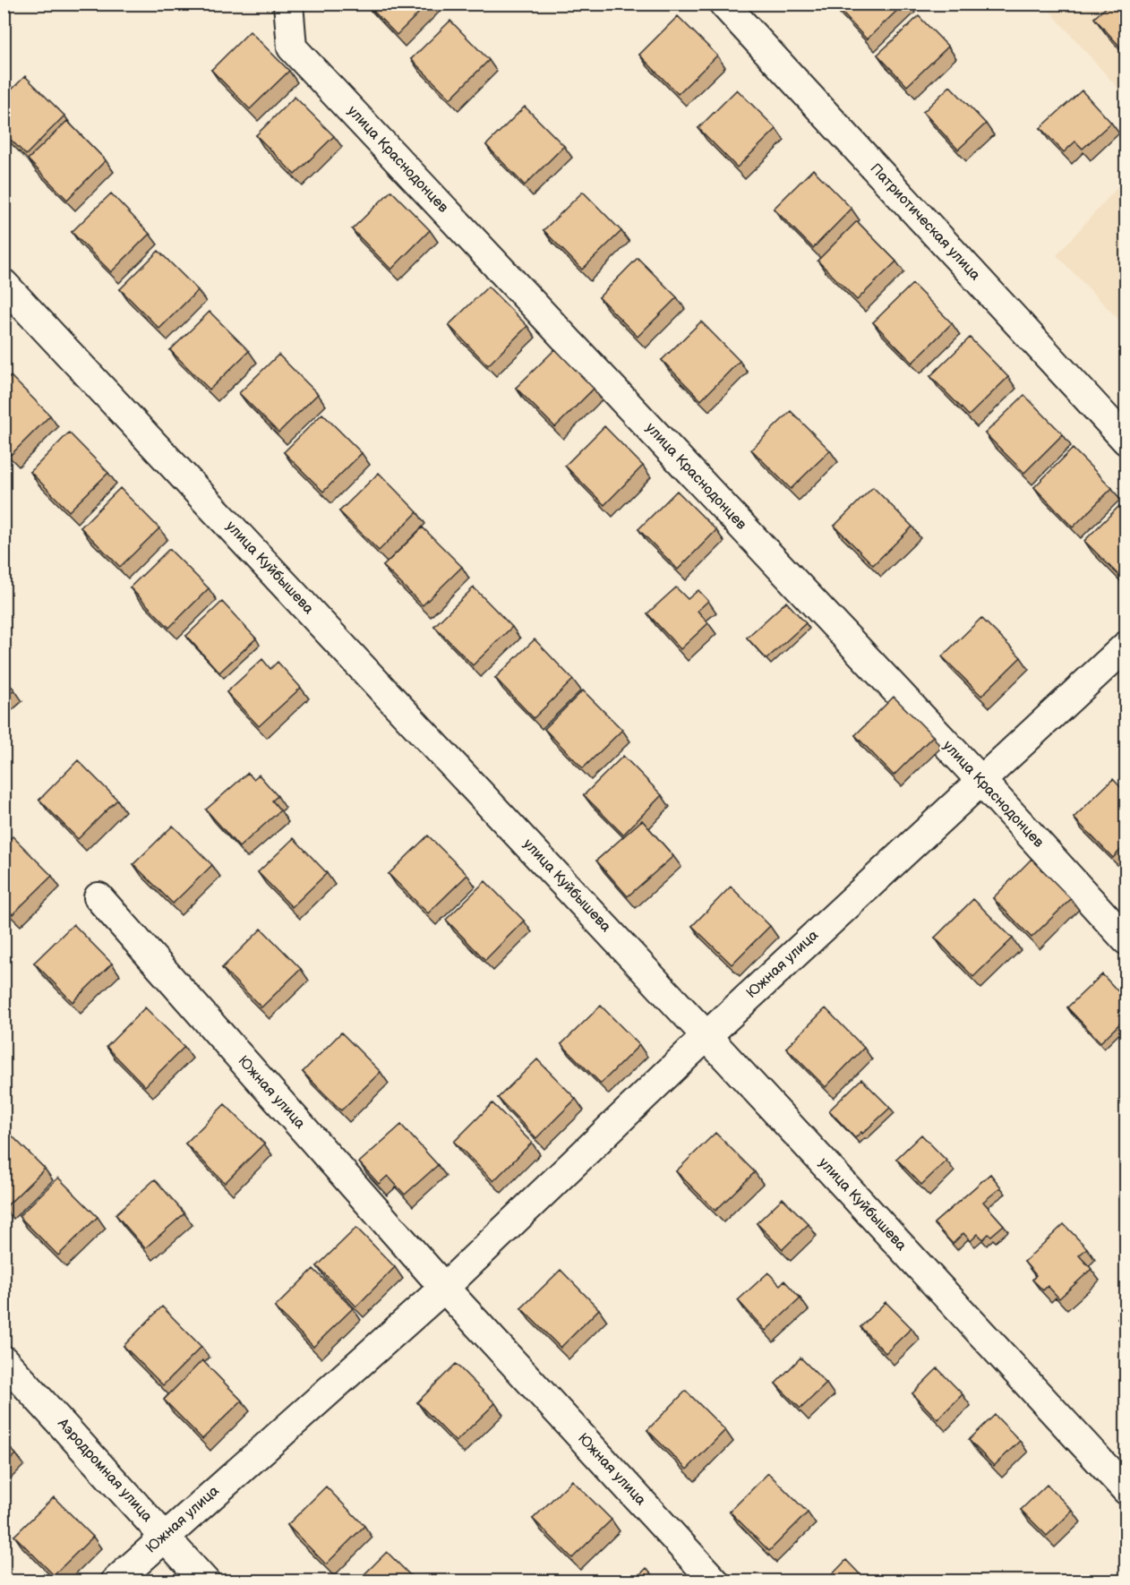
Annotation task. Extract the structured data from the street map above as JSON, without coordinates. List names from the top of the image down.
{
  "streets": {
    "street": [
      "улица Краснодонцев",
      "Патриотическая улица",
      "улица Куйбышева",
      "Южная улица",
      "Аэродромная улица"
    ]
  },
  "crossings": [
    ["улица Краснодонцев", "Южная улица"],
    ["улица Куйбышева", "Южная улица"],
    ["Южная улица", "Аэродромная улица"]
  ]
}
